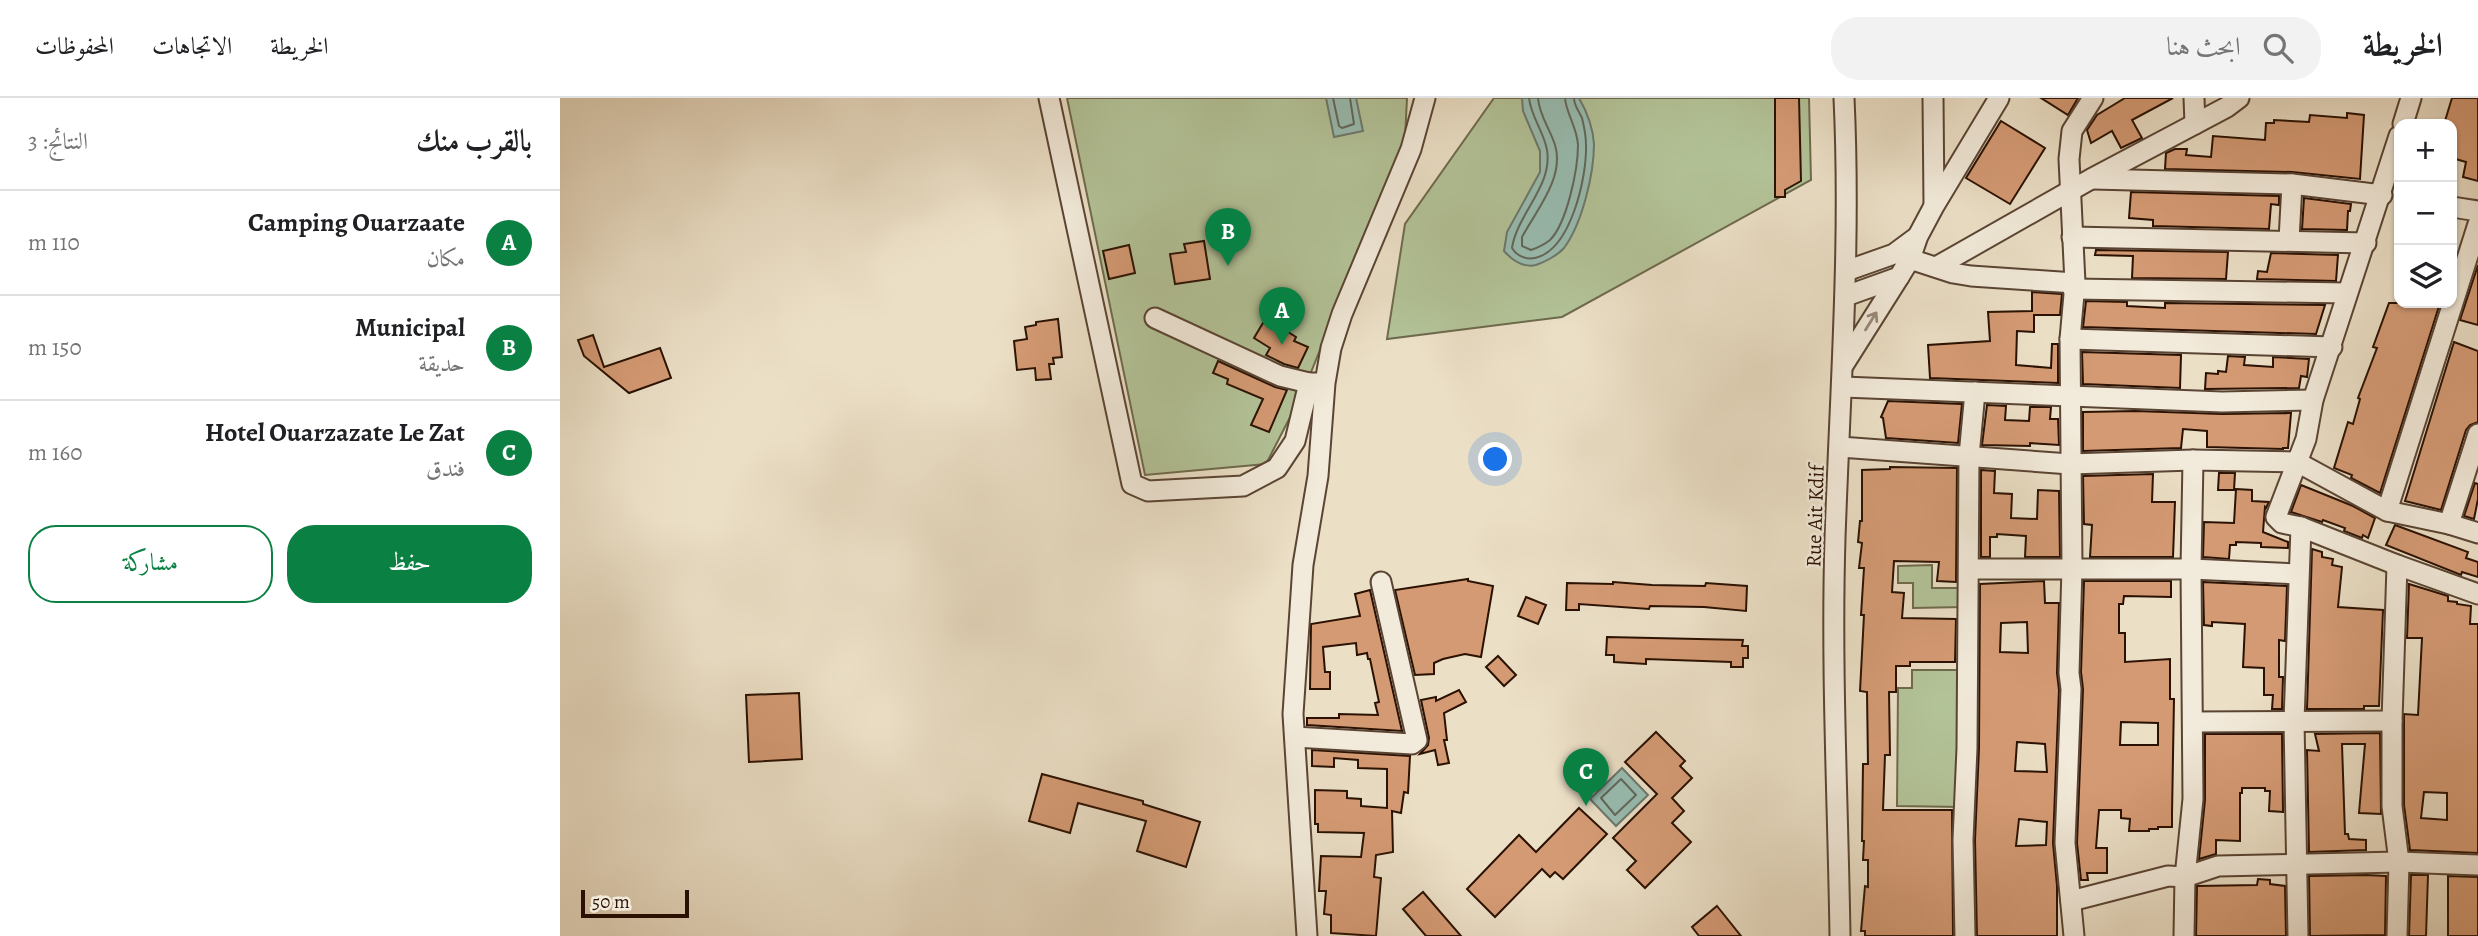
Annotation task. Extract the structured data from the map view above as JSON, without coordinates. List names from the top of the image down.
{
  "streets": {
    "street": ["Rue Ait Kdif"]
  },
  "scale_bar": "50 m",
  "page": {
    "header": "الخريطة",
    "search": "ابحث هنا",
    "nav": ["الخريطة", "الاتجاهات", "المحفوظات"],
    "heading": ["بالقرب منك", "النتائج: 3"],
    "map_buttons": ["+", "−"],
    "list": [
      {
        "mark": "A",
        "name": "Camping Ouarzaate",
        "note": "مكان",
        "value": "110 m"
      },
      {
        "mark": "B",
        "name": "Municipal",
        "note": "حديقة",
        "value": "150 m"
      },
      {
        "mark": "C",
        "name": "Hotel Ouarzazate Le Zat",
        "note": "فندق",
        "value": "160 m"
      }
    ],
    "pins": ["B", "A", "C"],
    "buttons": ["حفظ", "مشاركة"],
    "scale": "50 m"
  }
}
